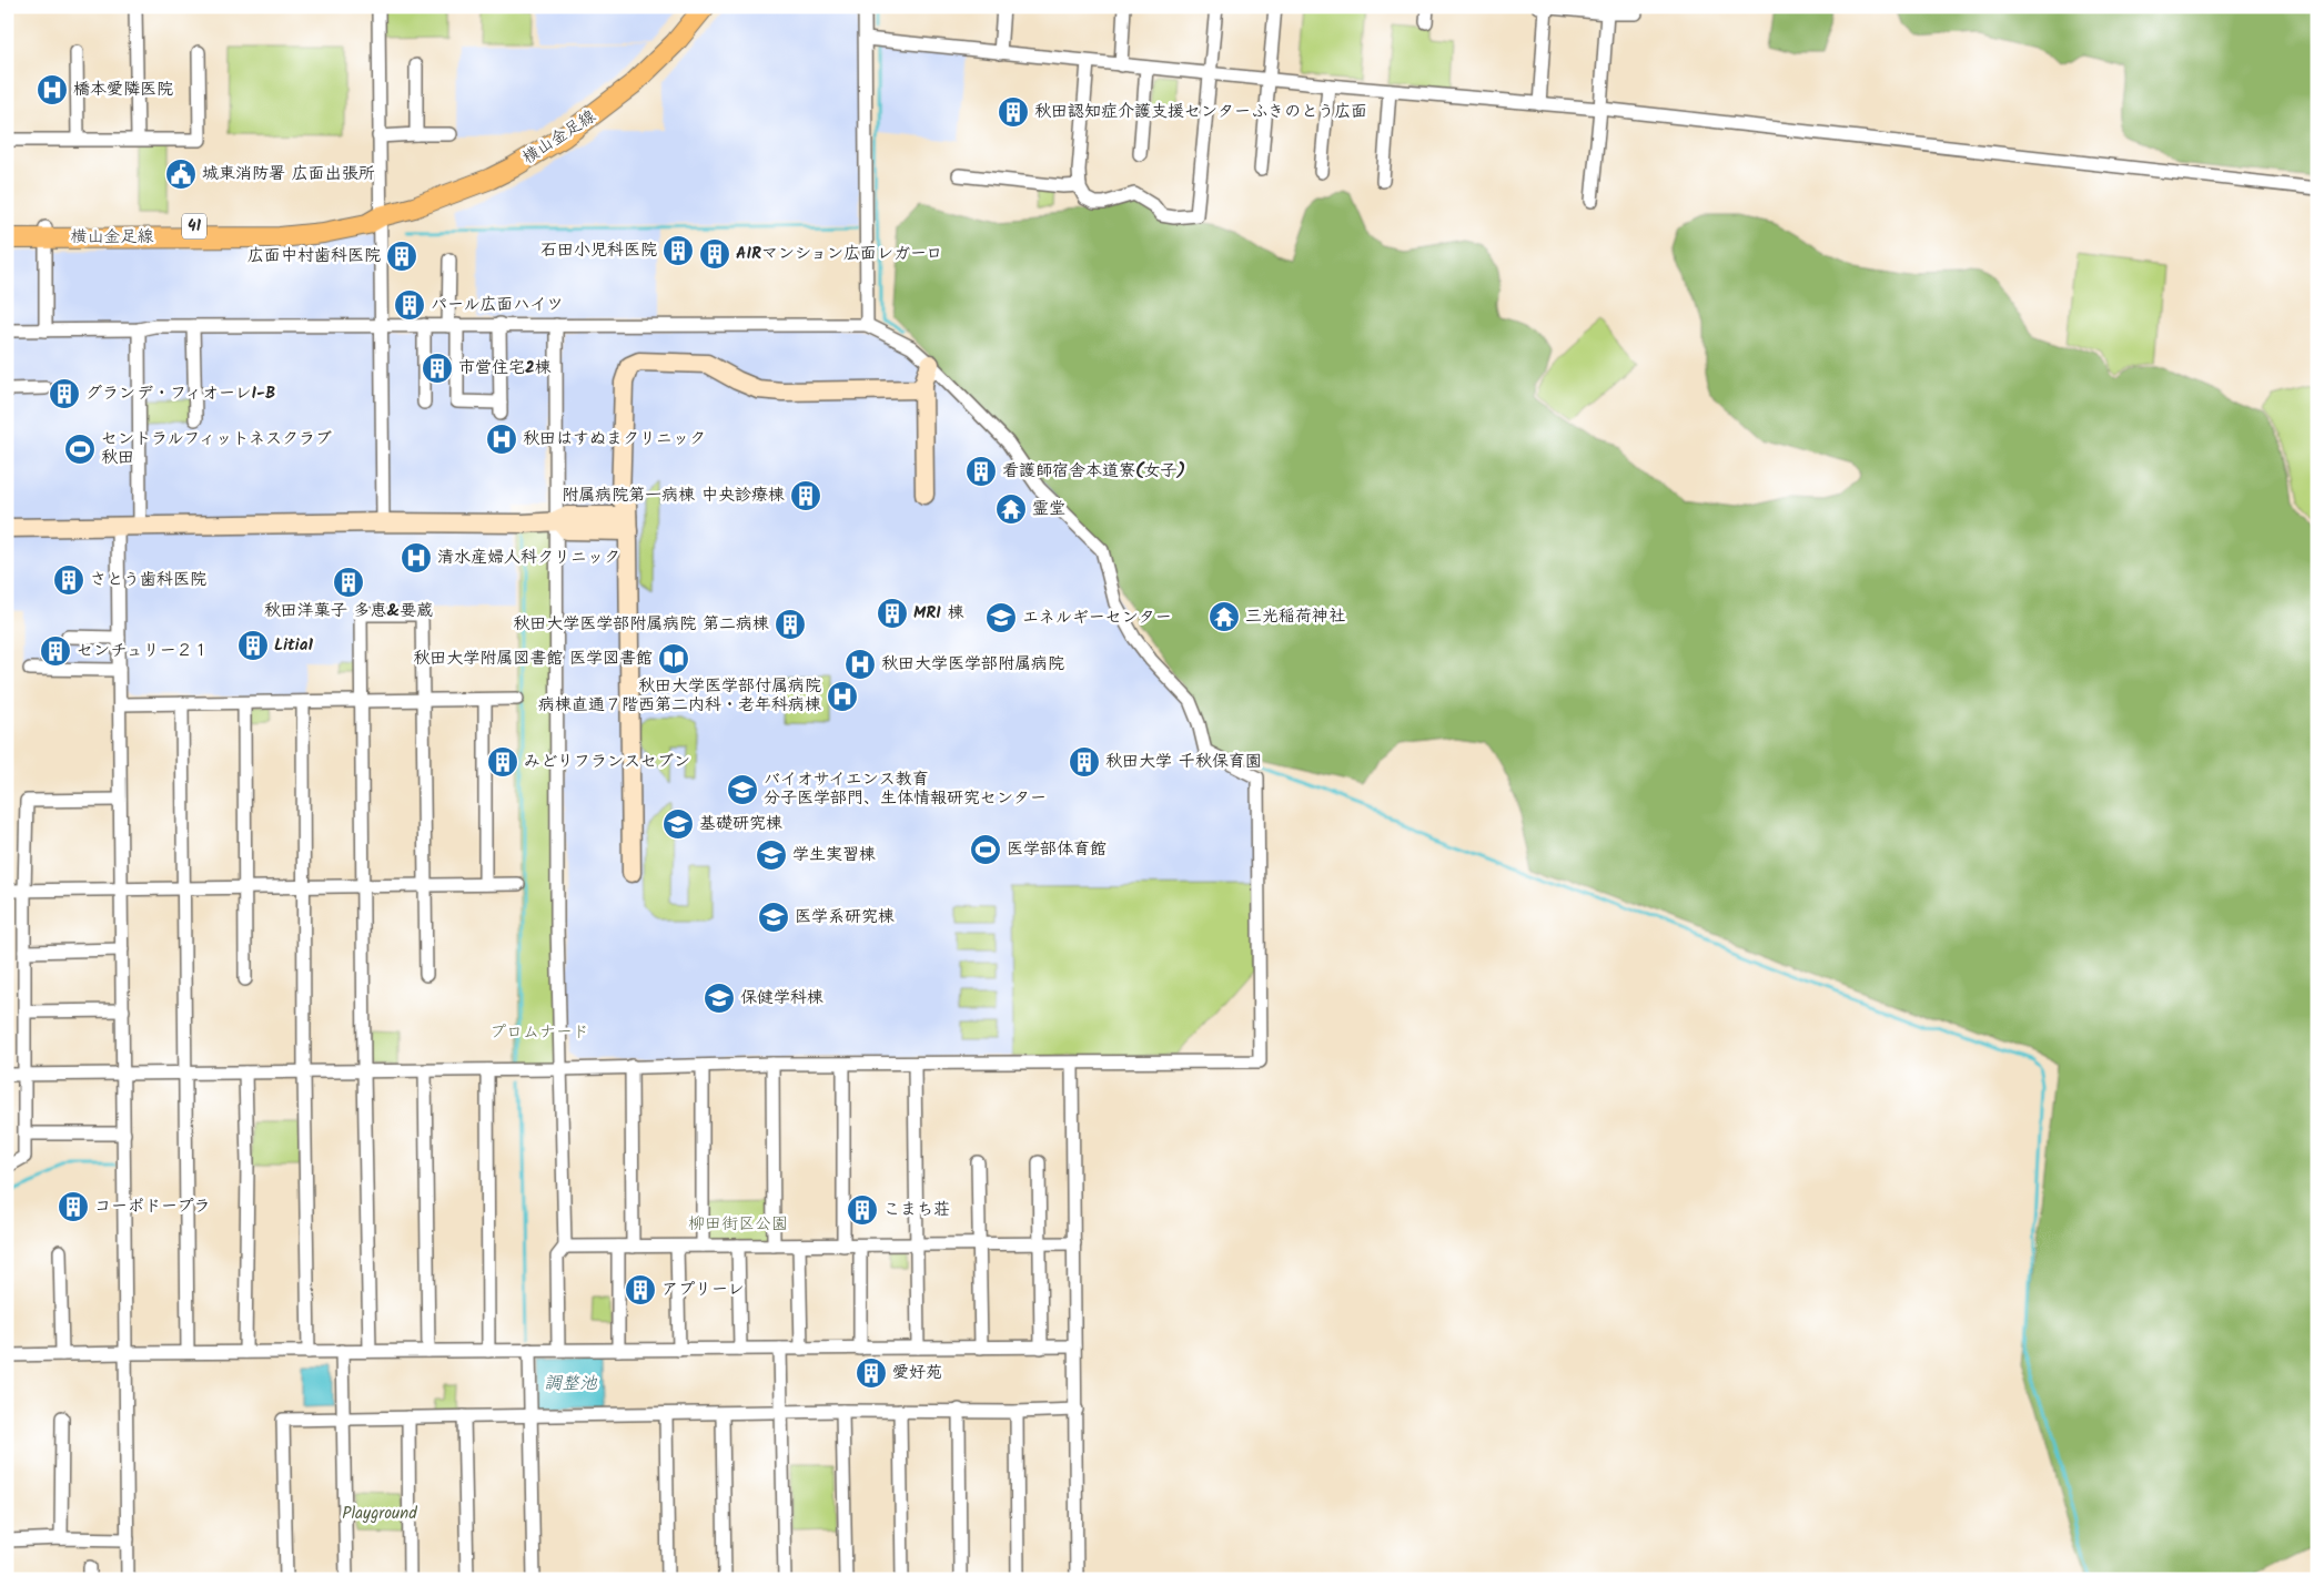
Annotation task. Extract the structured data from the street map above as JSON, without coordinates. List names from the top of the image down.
{
  "streets": {
    "main road": ["横山金足線", "41"]
  },
  "water": ["調整池"],
  "parks": ["プロムナード", "柳田街区公園", "Playground"],
  "places": {
    "hospital": [
      "橋本愛隣医院",
      "秋田はすぬまクリニック",
      "清水産婦人科クリニック",
      "秋田大学医学部附属病院",
      "秋田大学医学部付属病院 病棟直通７階西第二内科・老年科病棟"
    ],
    "building": [
      "秋田認知症介護支援センターふきのとう広面",
      "石田小児科医院",
      "AIRマンション広面レガーロ",
      "広面中村歯科医院",
      "パール広面ハイツ",
      "市営住宅2棟",
      "グランデ・フィオーレI-B",
      "看護師宿舎本道寮(女子)",
      "附属病院第一病棟 中央診療棟",
      "さとう歯科医院",
      "秋田洋菓子 多恵&要蔵",
      "MRI 棟",
      "秋田大学医学部附属病院 第二病棟",
      "Litia1",
      "センチュリー２１",
      "みどりフランスセブン",
      "秋田大学 千秋保育園",
      "コーポドープラ",
      "こまち荘",
      "アプリーレ",
      "愛好苑"
    ],
    "public building": ["城東消防署 広面出張所"],
    "sports": ["セントラルフィットネスクラブ 秋田", "医学部体育館"],
    "temple": ["霊堂", "三光稲荷神社"],
    "school or university": [
      "エネルギーセンター",
      "バイオサイエンス教育 分子医学部門、生体情報研究センター",
      "基礎研究棟",
      "学生実習棟",
      "医学系研究棟",
      "保健学科棟"
    ],
    "library": ["秋田大学附属図書館 医学図書館"]
  }
}
